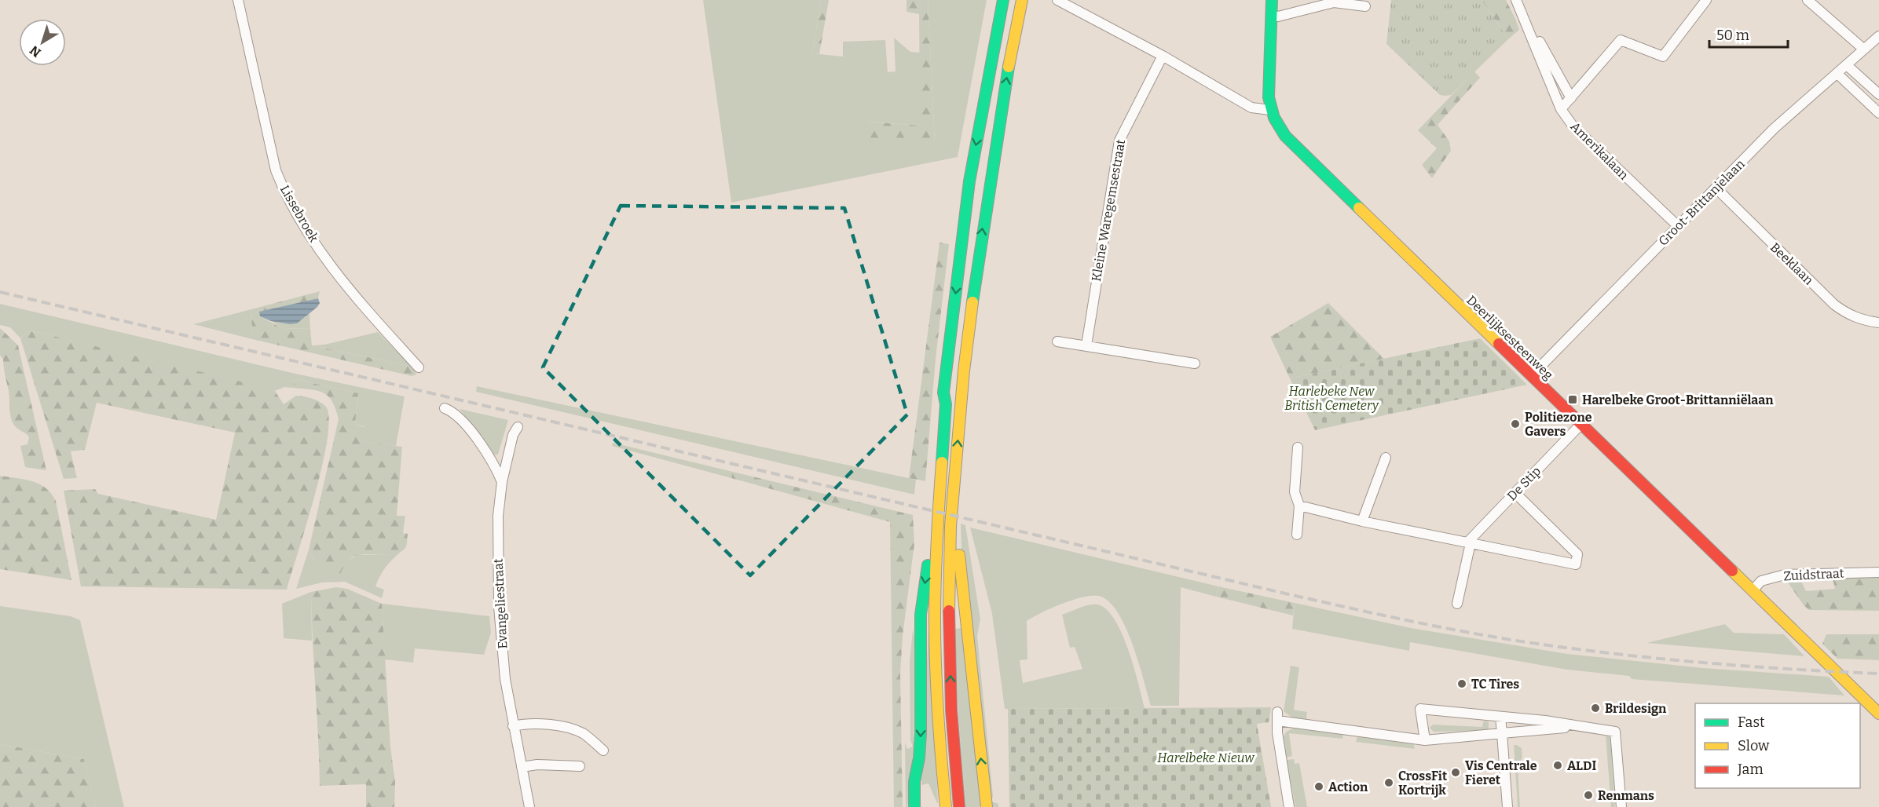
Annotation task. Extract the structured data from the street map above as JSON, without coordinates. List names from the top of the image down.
{
  "streets": {
    "main road": ["Deerlijksesteenweg"],
    "street": [
      "Amerikalaan",
      "Groot-Brittanjelaan",
      "Kleine Waregemsestraat",
      "Lissebroek",
      "Beeklaan",
      "De Stip",
      "Zuidstraat",
      "Evangeliestraat"
    ]
  },
  "crossings": [
    ["Amerikalaan", "Groot-Brittanjelaan"],
    ["Groot-Brittanjelaan", "Beeklaan"],
    ["Groot-Brittanjelaan", "Deerlijksesteenweg"],
    ["Deerlijksesteenweg", "De Stip"],
    ["Deerlijksesteenweg", "Zuidstraat"]
  ],
  "parks": ["Harlebeke New British Cemetery", "Harelbeke Nieuw"],
  "places": {
    "transit": ["Harelbeke Groot-Brittanniëlaan"],
    "other": [
      "Politiezone Gavers",
      "TC Tires",
      "Brildesign",
      "ALDI",
      "Vis Centrale Fieret",
      "CrossFit Kortrijk",
      "Action",
      "Renmans"
    ]
  },
  "legend": ["Fast", "Slow", "Jam"],
  "scale_bar": "50 m",
  "north": "bottom left"
}
